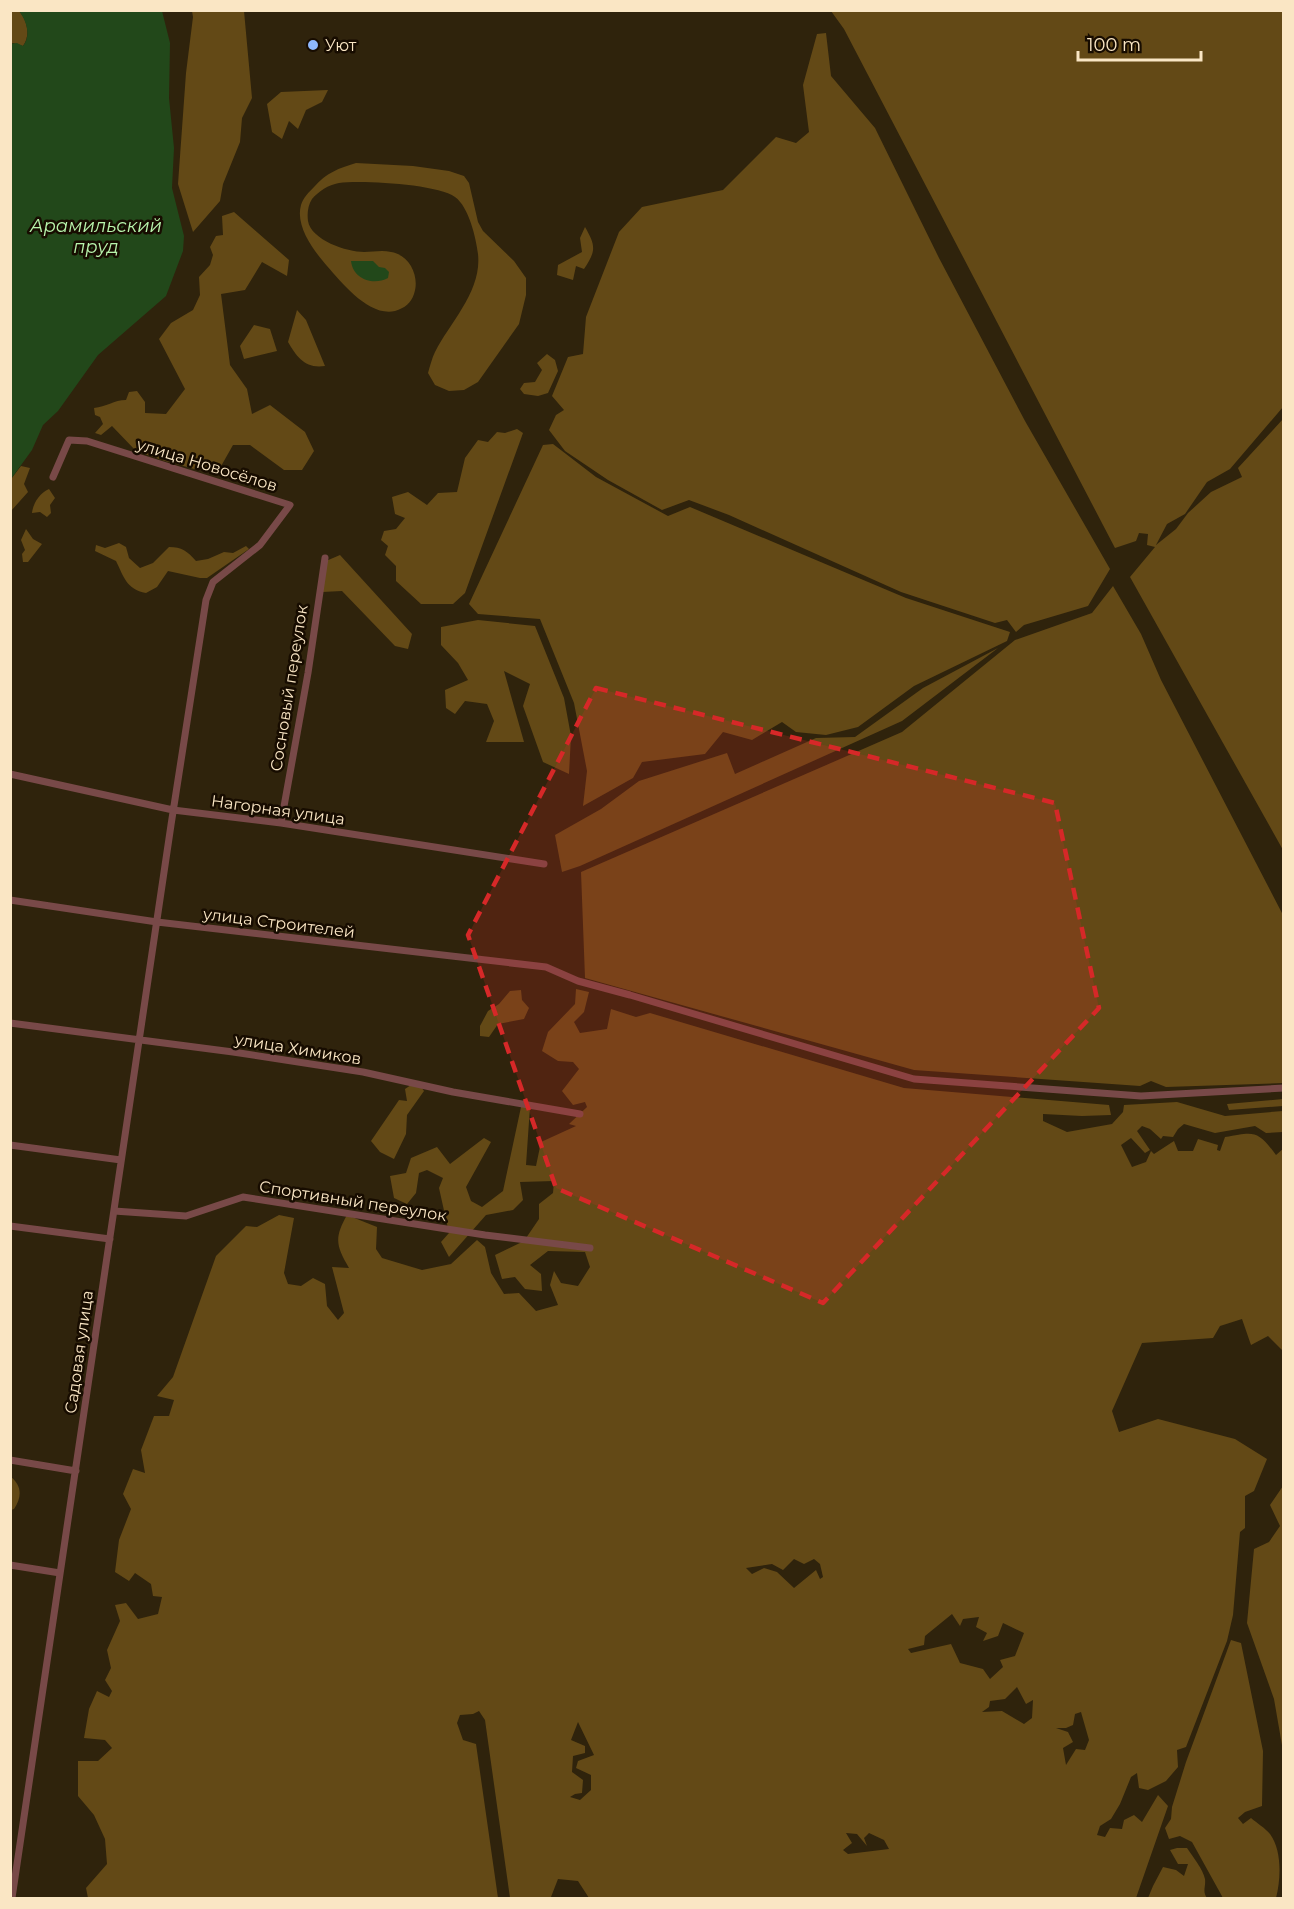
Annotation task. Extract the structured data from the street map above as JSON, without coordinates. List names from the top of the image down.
{
  "streets": {
    "street": [
      "улица Новосёлов",
      "Сосновый переулок",
      "Нагорная улица",
      "улица Строителей",
      "улица Химиков",
      "Спортивный переулок",
      "Садовая улица"
    ]
  },
  "crossings": [
    ["улица Новосёлов", "Нагорная улица"],
    ["улица Новосёлов", "Садовая улица"],
    ["Сосновый переулок", "Нагорная улица"],
    ["Нагорная улица", "Садовая улица"],
    ["улица Строителей", "Садовая улица"],
    ["улица Химиков", "Садовая улица"],
    ["Спортивный переулок", "Садовая улица"]
  ],
  "water": ["Арамильский пруд"],
  "places": ["Уют"],
  "scale_bar": "100 m"
}
